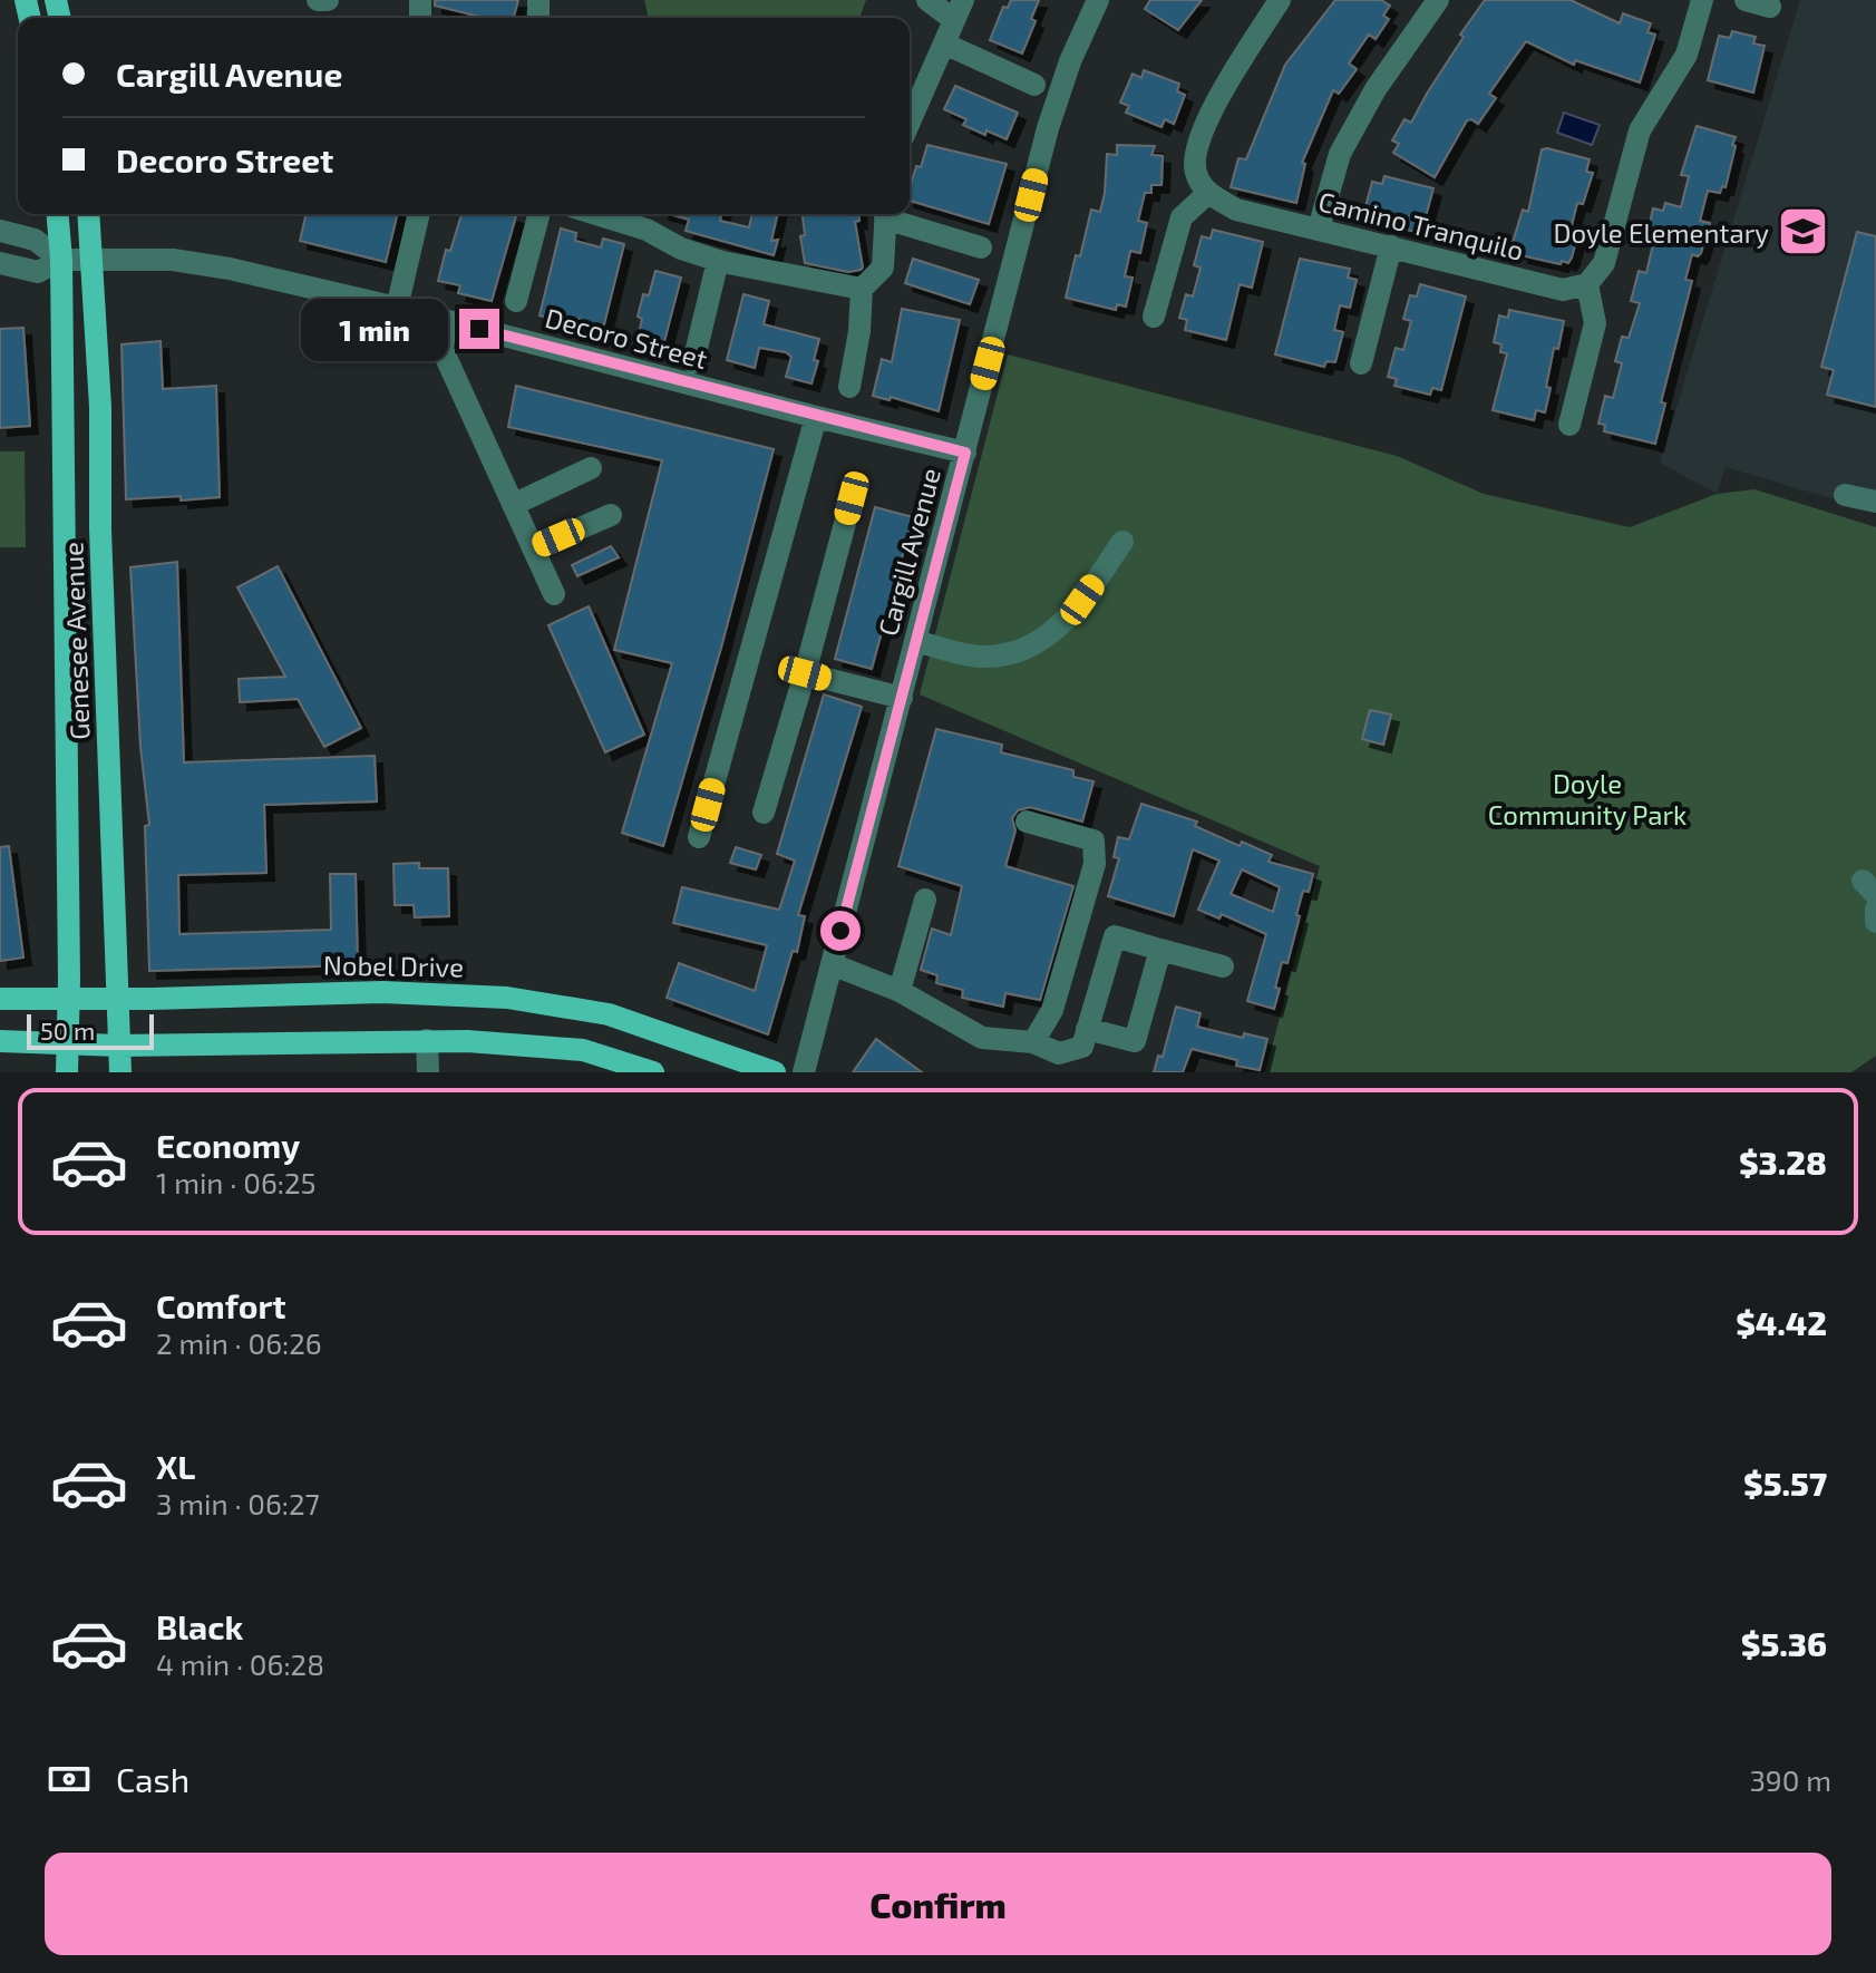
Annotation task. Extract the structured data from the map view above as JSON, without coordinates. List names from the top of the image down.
{
  "streets": {
    "main road": ["Genesee Avenue", "Nobel Drive"],
    "street": ["Camino Tranquilo", "Decoro Street", "Cargill Avenue"]
  },
  "crossings": [
    ["Decoro Street", "Cargill Avenue"],
    ["Decoro Street", "Genesee Avenue"],
    ["Genesee Avenue", "Nobel Drive"]
  ],
  "parks": ["Doyle Community Park"],
  "places": {
    "school or university": ["Doyle Elementary"]
  },
  "scale_bar": "50 m",
  "page": {
    "banner": ["Cargill Avenue", "Decoro Street"],
    "bubble": "1 min",
    "scale": "50 m",
    "list": [
      {
        "name": "Economy",
        "note": "1 min · 06:25",
        "value": "$3.28"
      },
      {
        "name": "Comfort",
        "note": "2 min · 06:26",
        "value": "$4.42"
      },
      {
        "name": "XL",
        "note": "3 min · 06:27",
        "value": "$5.57"
      },
      {
        "name": "Black",
        "note": "4 min · 06:28",
        "value": "$5.36"
      }
    ],
    "pay": ["Cash", "390 m"],
    "buttons": "Confirm"
  }
}
